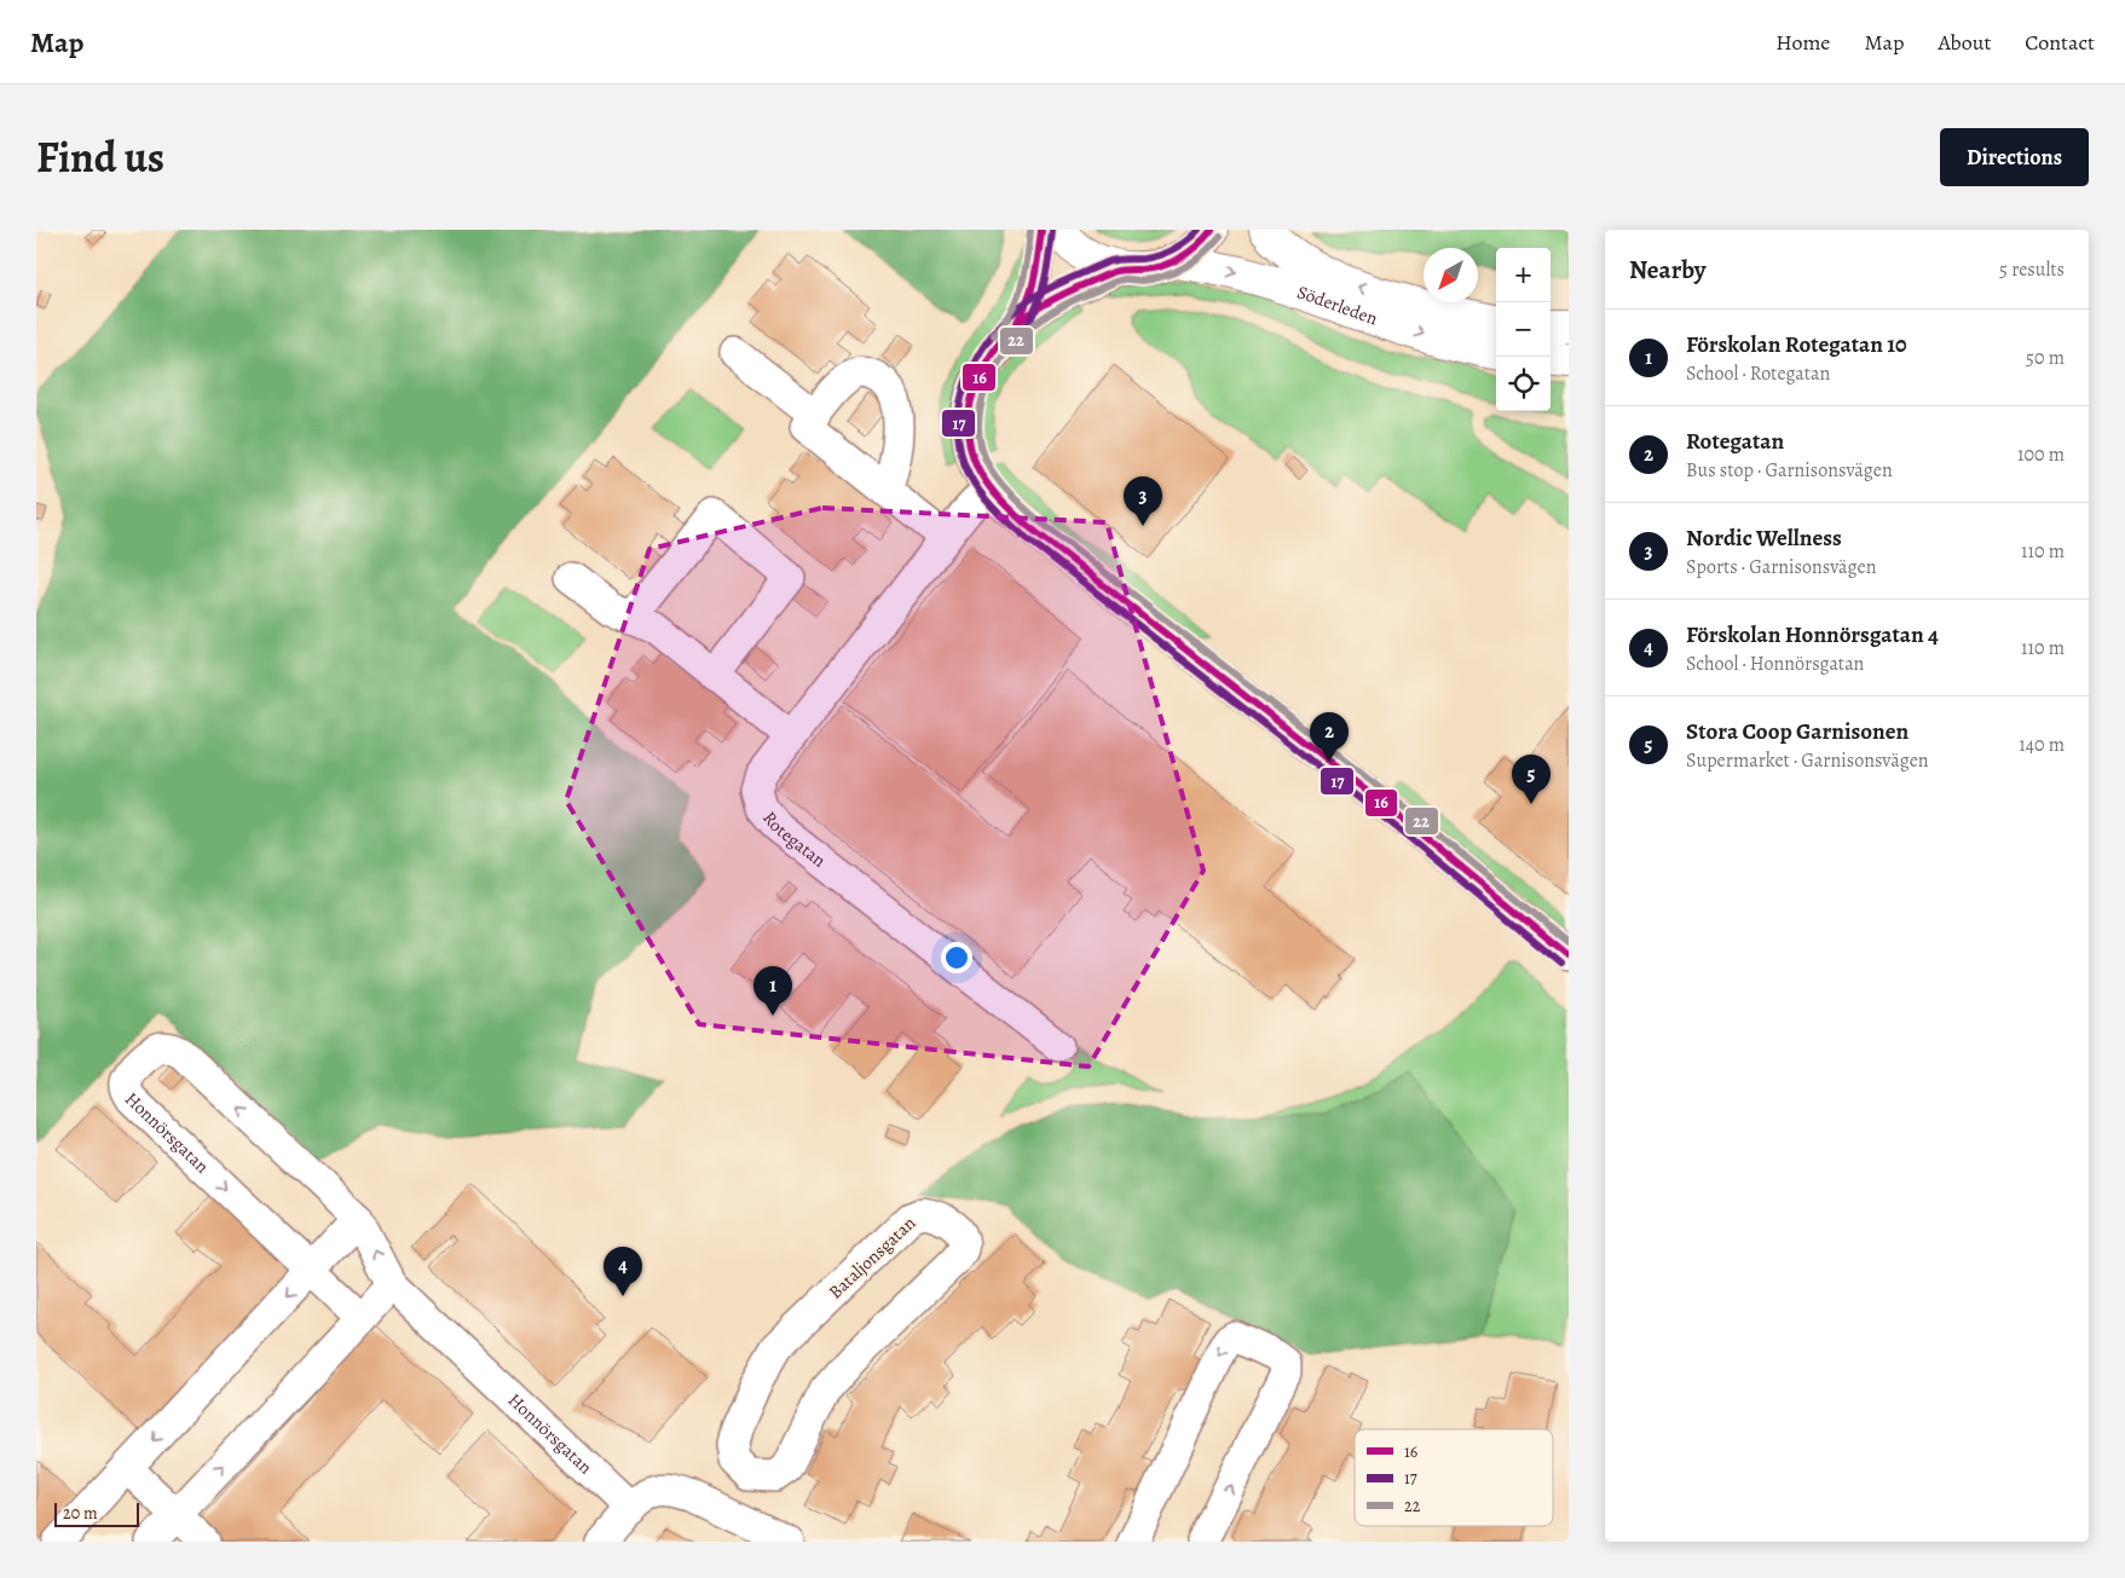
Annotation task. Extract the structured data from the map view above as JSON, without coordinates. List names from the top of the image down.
{
  "streets": {
    "main road": ["Söderleden"],
    "street": ["Rotegatan", "Honnörsgatan", "Bataljonsgatan"]
  },
  "lines": ["transit line 16", "transit line 17", "transit line 22"],
  "legend": ["16", "17", "22"],
  "scale_bar": "20 m",
  "north": "bottom left",
  "page": {
    "header": "Map",
    "nav": [
      "Home",
      "Map",
      "About",
      "Contact"
    ],
    "title": "Find us",
    "buttons": "Directions",
    "heading": ["Nearby", "5 results"],
    "map_buttons": ["+", "−"],
    "list": [
      {
        "mark": "1",
        "name": "Förskolan Rotegatan 10",
        "note": "School · Rotegatan",
        "value": "50 m"
      },
      {
        "mark": "2",
        "name": "Rotegatan",
        "note": "Bus stop · Garnisonsvägen",
        "value": "100 m"
      },
      {
        "mark": "3",
        "name": "Nordic Wellness",
        "note": "Sports · Garnisonsvägen",
        "value": "110 m"
      },
      {
        "mark": "4",
        "name": "Förskolan Honnörsgatan 4",
        "note": "School · Honnörsgatan",
        "value": "110 m"
      },
      {
        "mark": "5",
        "name": "Stora Coop Garnisonen",
        "note": "Supermarket · Garnisonsvägen",
        "value": "140 m"
      }
    ],
    "pins": [
      "3",
      "2",
      "5",
      "1",
      "4"
    ],
    "scale": "20 m"
  }
}
